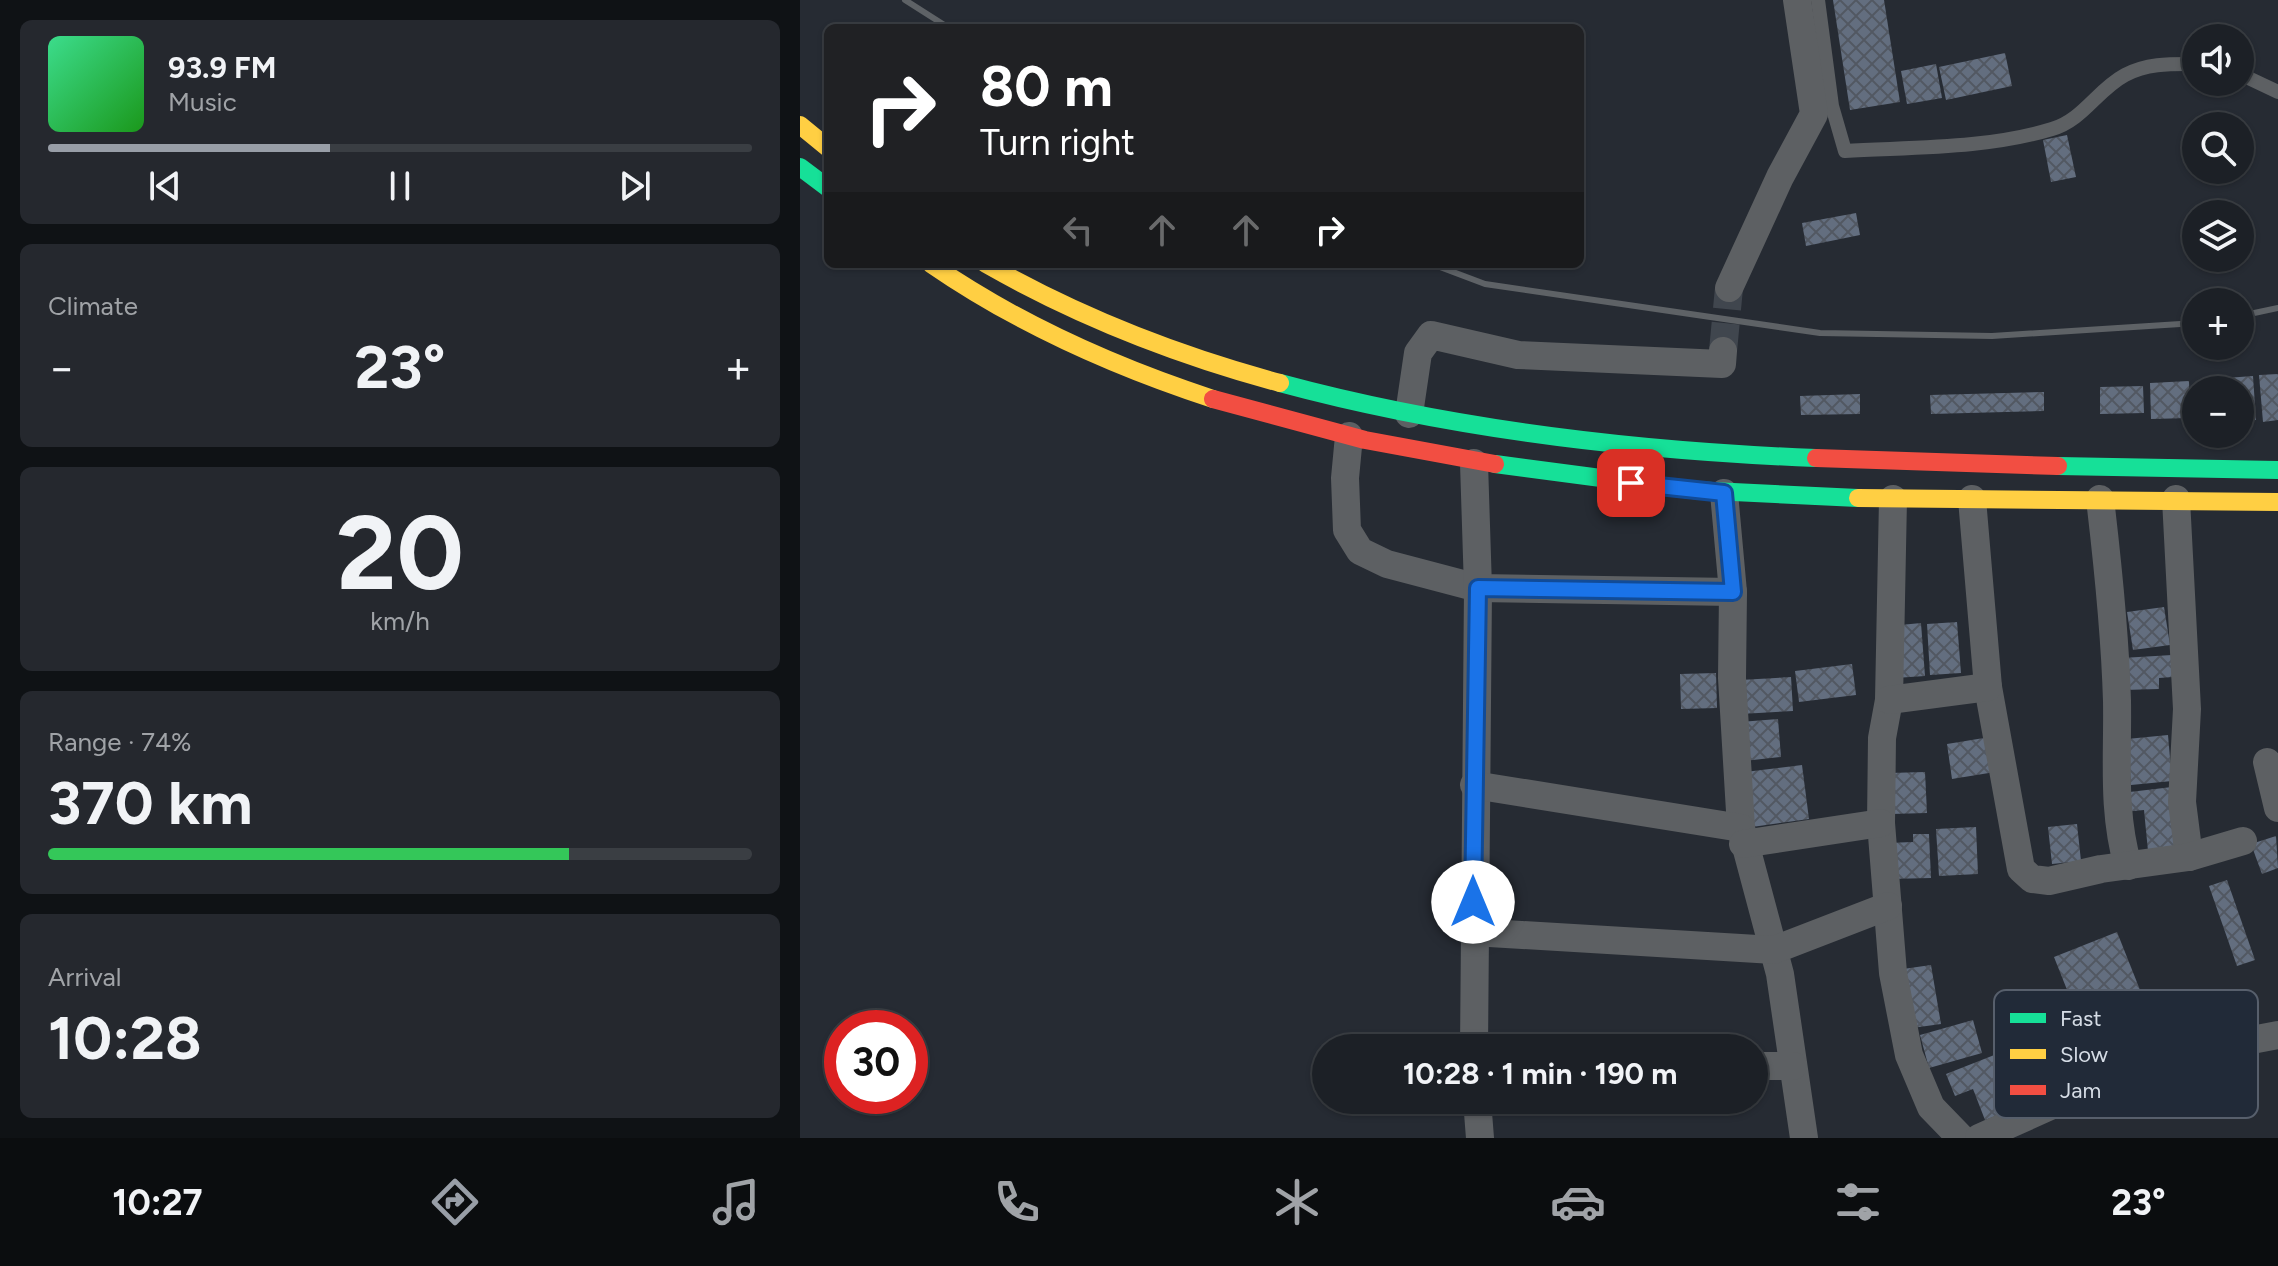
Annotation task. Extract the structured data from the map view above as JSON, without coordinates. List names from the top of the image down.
{
  "legend": ["Fast", "Slow", "Jam"],
  "page": {
    "map_buttons": ["+", "−"],
    "turn": ["80 m", "Turn right"],
    "song": ["93.9 FM", "Music"],
    "tile": [
      "Climate",
      ["20", "km/h"],
      ["Range · 74%", "370 km"],
      ["Arrival", "10:28"]
    ],
    "heat": ["−", "23°", "+"],
    "limit": "30",
    "trip": "10:28 · 1 min · 190 m",
    "tabs": ["10:27", "23°"]
  }
}
